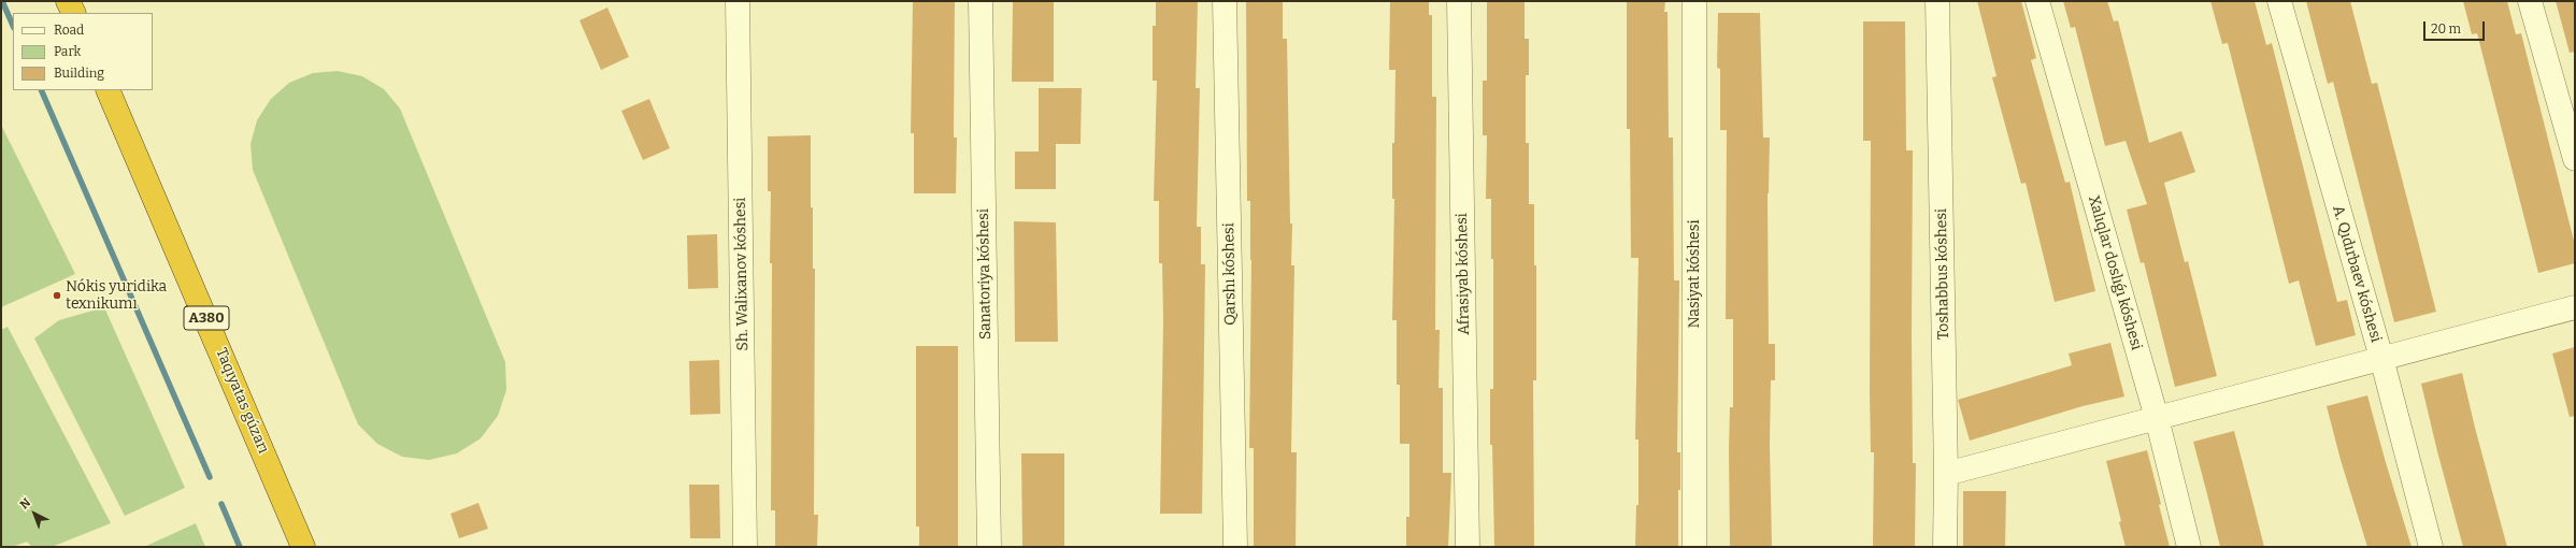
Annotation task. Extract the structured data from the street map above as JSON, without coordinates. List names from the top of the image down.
{
  "streets": {
    "highway": ["A380", "Taqıyatas gúzarı"],
    "street": [
      "Xalıqlar doslıǵı kóshesi",
      "Sh. Walixanov kóshesi",
      "Sanatoriya kóshesi",
      "Qarshı kóshesi",
      "Afrasiyab kóshesi",
      "Nasiyat kóshesi",
      "Toshabbus kóshesi",
      "A. Qıdırbaev kóshesi"
    ]
  },
  "places": ["Nókis yuridika texnikumı"],
  "legend": ["Road", "Park", "Building"],
  "scale_bar": "20 m",
  "north": "top left"
}
